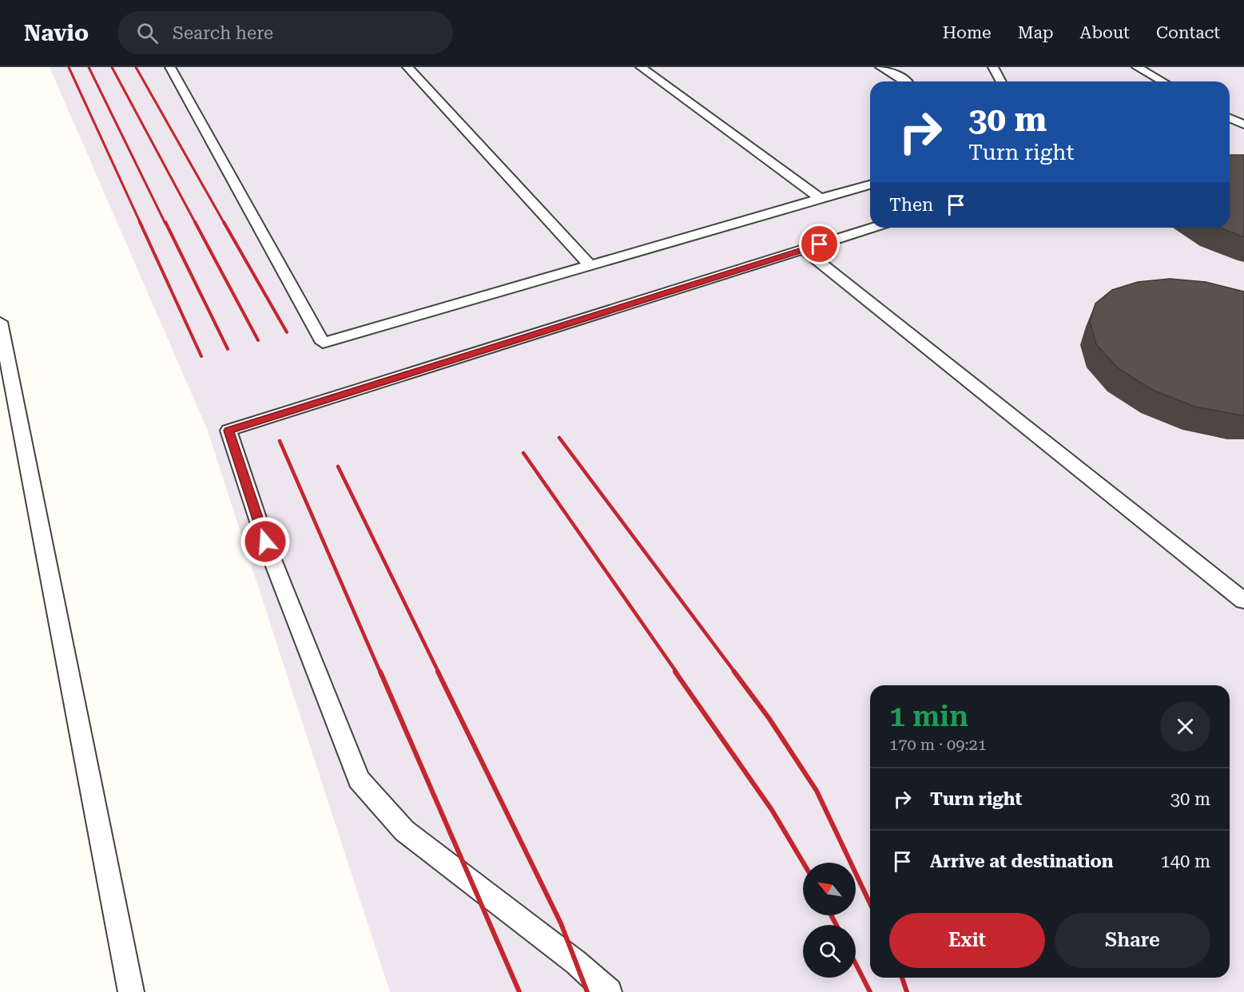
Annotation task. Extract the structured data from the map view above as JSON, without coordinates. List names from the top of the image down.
{
  "north": "top left",
  "page": {
    "header": "Navio",
    "search": "Search here",
    "nav": [
      "Home",
      "Map",
      "About",
      "Contact"
    ],
    "turn": ["30 m", "Turn right"],
    "then": "Then",
    "heading": ["1 min", "170 m · 09:21"],
    "list": [
      {
        "name": "Turn right",
        "value": "30 m"
      },
      {
        "name": "Arrive at destination",
        "value": "140 m"
      }
    ],
    "buttons": ["Exit", "Share"]
  }
}
